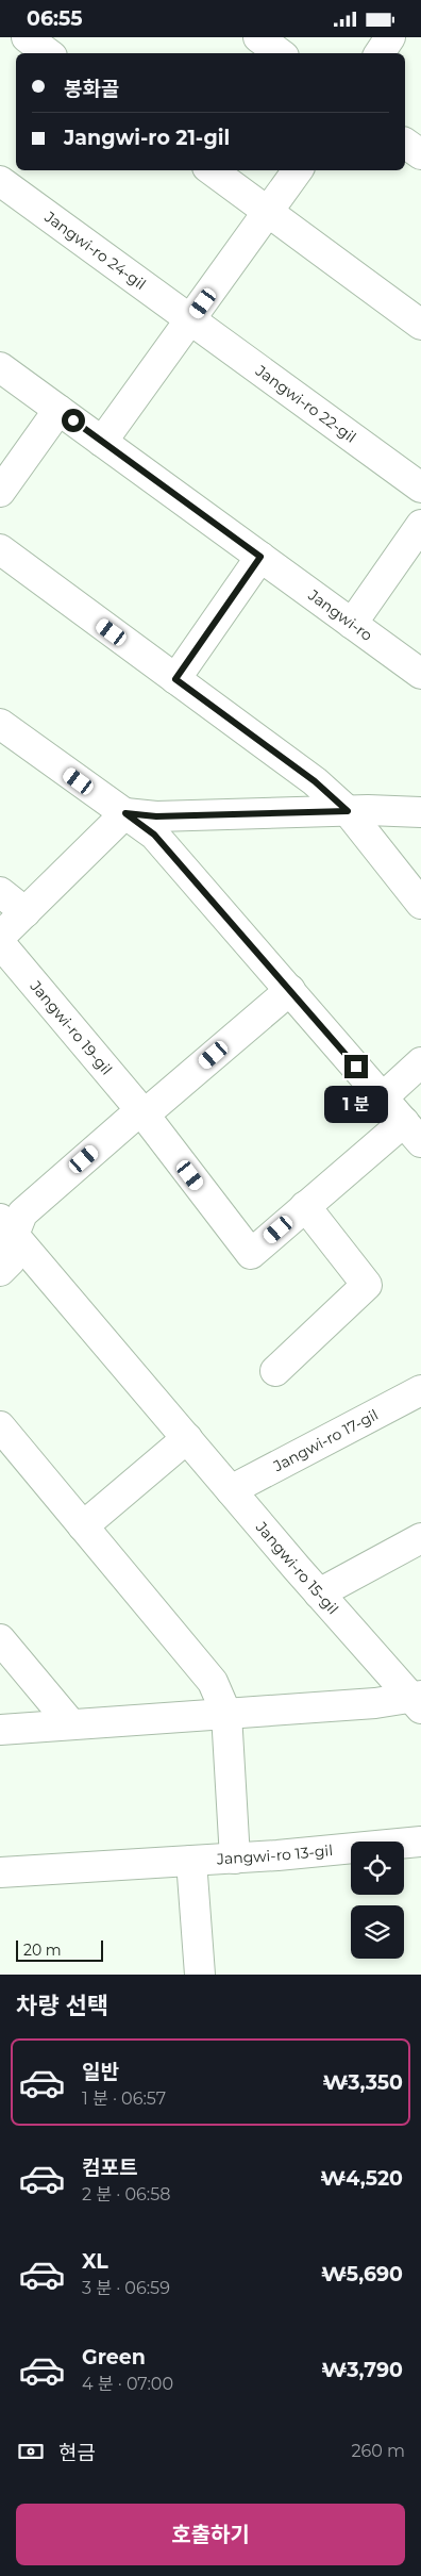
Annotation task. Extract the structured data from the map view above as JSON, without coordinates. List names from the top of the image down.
{
  "streets": {
    "street": [
      "Jangwi-ro 24-gil",
      "Jangwi-ro 22-gil",
      "Jangwi-ro",
      "Jangwi-ro 19-gil",
      "Jangwi-ro 17-gil",
      "Jangwi-ro 15-gil",
      "Jangwi-ro 13-gil"
    ]
  },
  "crossings": [
    ["Jangwi-ro 24-gil", "Jangwi-ro 22-gil"],
    ["Jangwi-ro 17-gil", "Jangwi-ro 15-gil"]
  ],
  "scale_bar": "20 m",
  "page": {
    "status": "06:55",
    "banner": ["봉화골", "Jangwi-ro 21-gil"],
    "bubble": "1 분",
    "scale": "20 m",
    "heading": "차량 선택",
    "list": [
      {
        "name": "일반",
        "note": "1 분 · 06:57",
        "value": "₩3,350"
      },
      {
        "name": "컴포트",
        "note": "2 분 · 06:58",
        "value": "₩4,520"
      },
      {
        "name": "XL",
        "note": "3 분 · 06:59",
        "value": "₩5,690"
      },
      {
        "name": "Green",
        "note": "4 분 · 07:00",
        "value": "₩3,790"
      }
    ],
    "pay": ["현금", "260 m"],
    "buttons": "호출하기"
  }
}
